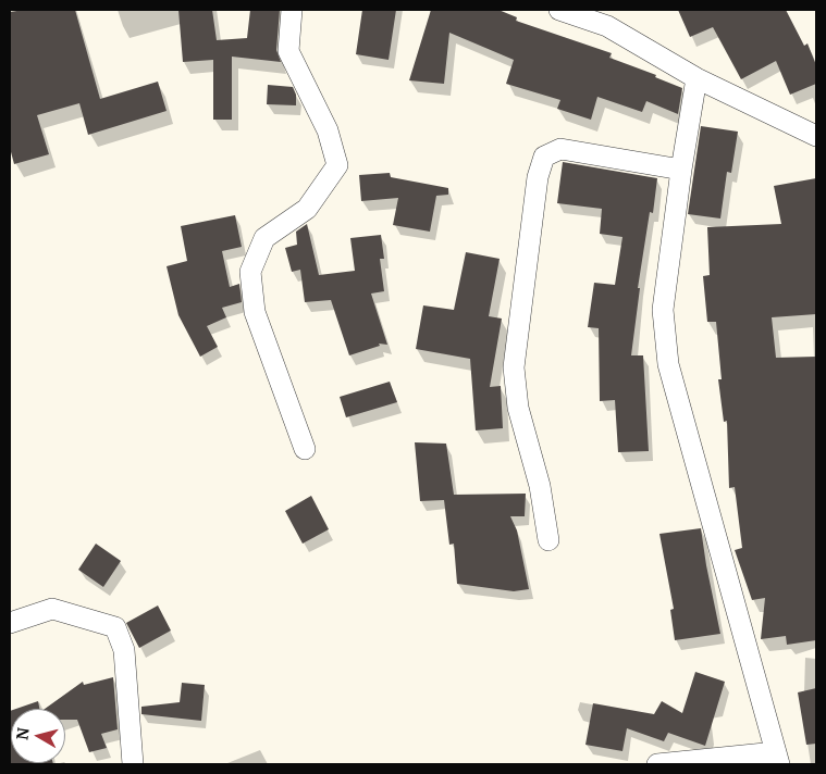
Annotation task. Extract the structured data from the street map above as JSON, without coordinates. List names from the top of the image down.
{
  "north": "left"
}
